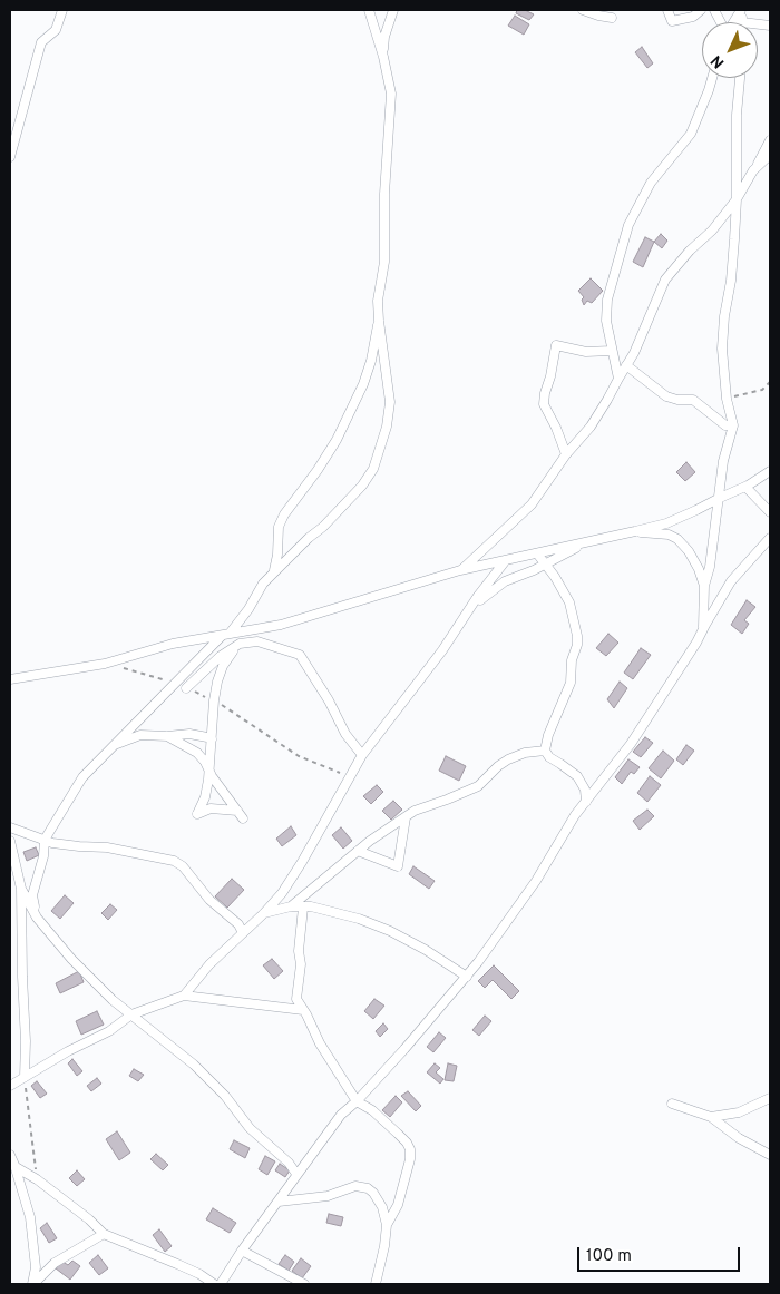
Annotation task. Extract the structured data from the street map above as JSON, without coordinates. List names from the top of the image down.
{
  "scale_bar": "100 m",
  "north": "bottom left"
}
